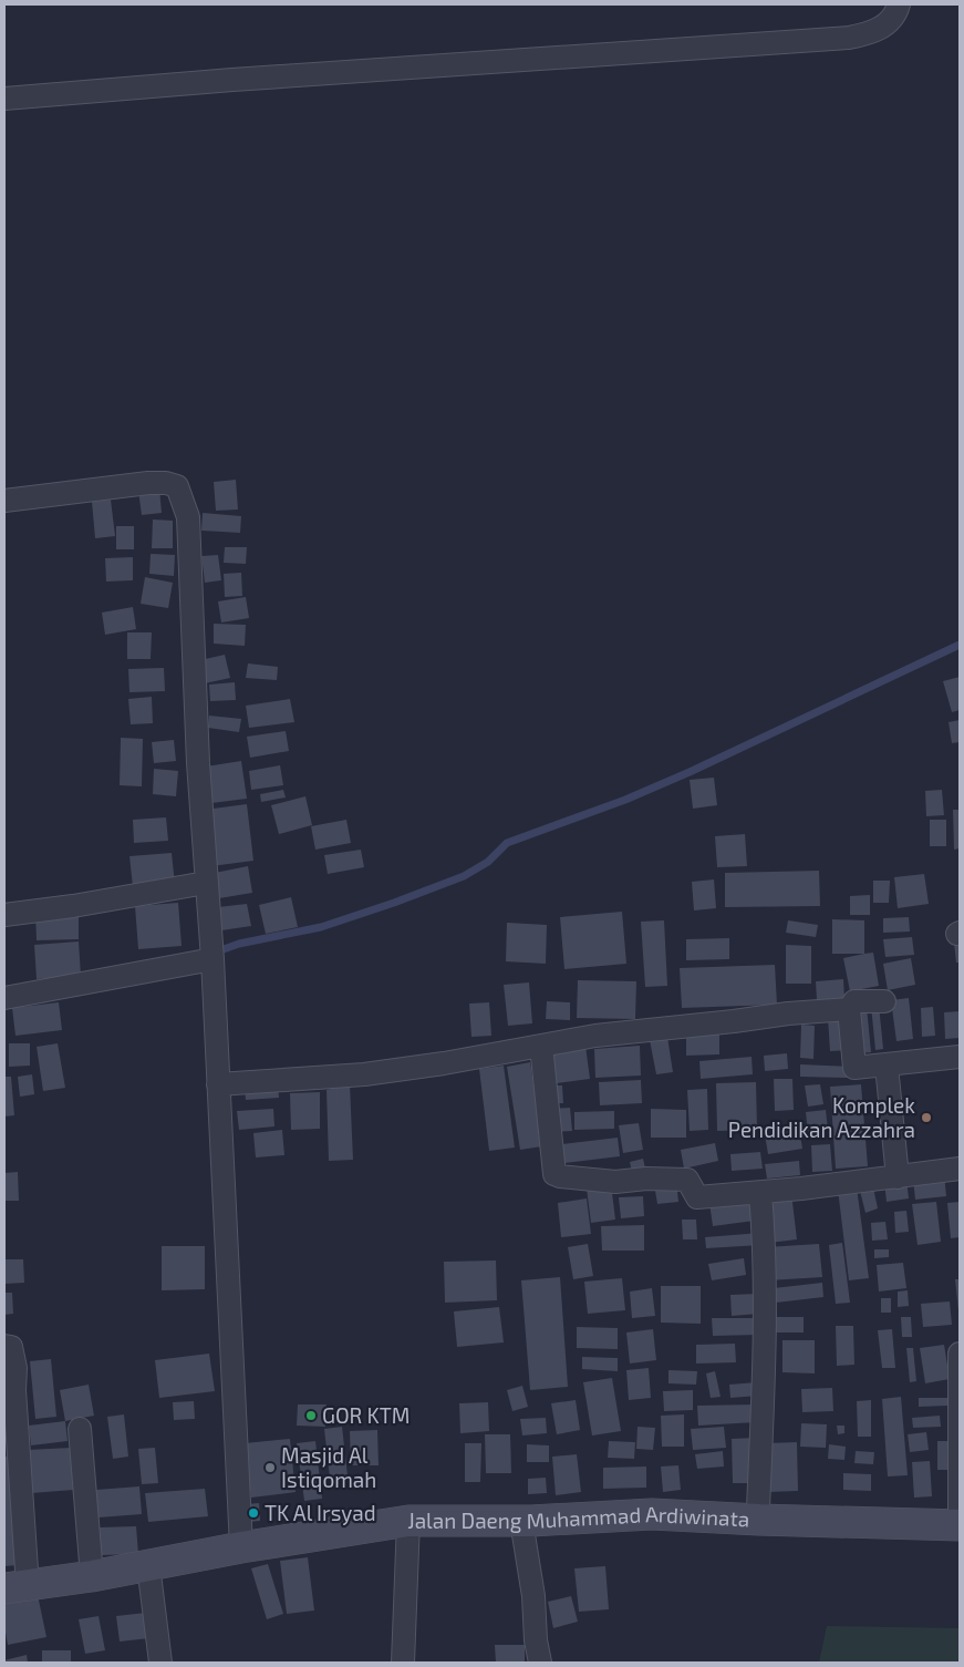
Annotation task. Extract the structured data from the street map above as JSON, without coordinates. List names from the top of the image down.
{
  "streets": {
    "main road": ["Jalan Daeng Muhammad Ardiwinata"]
  },
  "places": [
    "Komplek Pendidikan Azzahra",
    "GOR KTM",
    "Masjid Al Istiqomah",
    "TK Al Irsyad"
  ]
}
